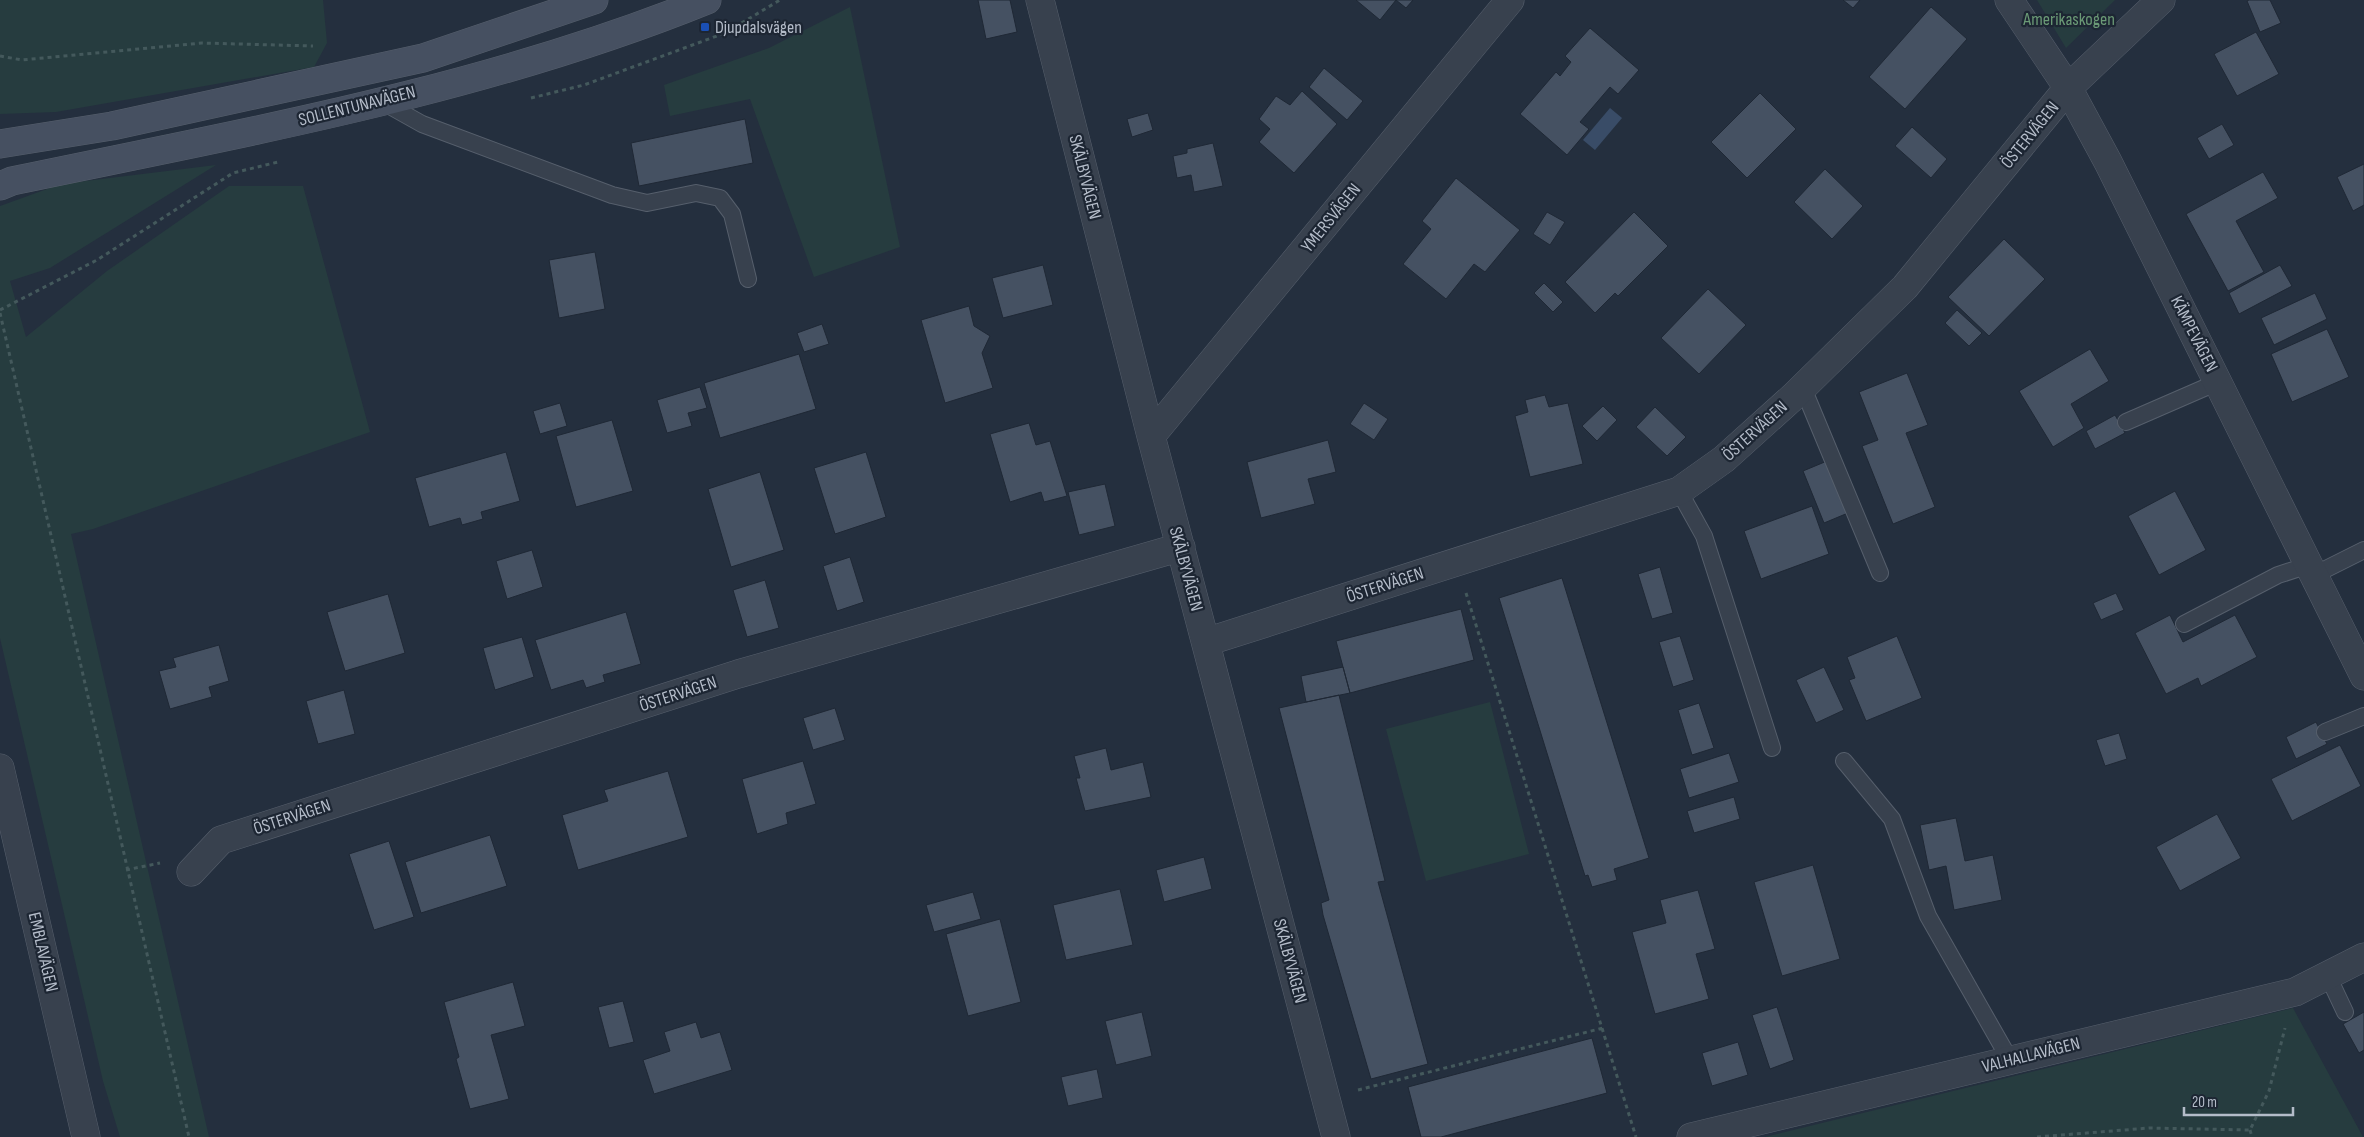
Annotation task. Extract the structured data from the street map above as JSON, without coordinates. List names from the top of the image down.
{
  "streets": {
    "street": [
      "SOLLENTUNAVÄGEN",
      "ÖSTERVÄGEN",
      "SKÄLBYVÄGEN",
      "YMERSVÄGEN",
      "KÄMPEVÄGEN",
      "EMBLAVÄGEN",
      "VALHALLAVÄGEN"
    ]
  },
  "crossings": [
    ["ÖSTERVÄGEN", "SKÄLBYVÄGEN"],
    ["ÖSTERVÄGEN", "KÄMPEVÄGEN"],
    ["SKÄLBYVÄGEN", "YMERSVÄGEN"]
  ],
  "parks": ["Amerikaskogen"],
  "places": {
    "transit": ["Djupdalsvägen"]
  },
  "scale_bar": "20 m"
}
